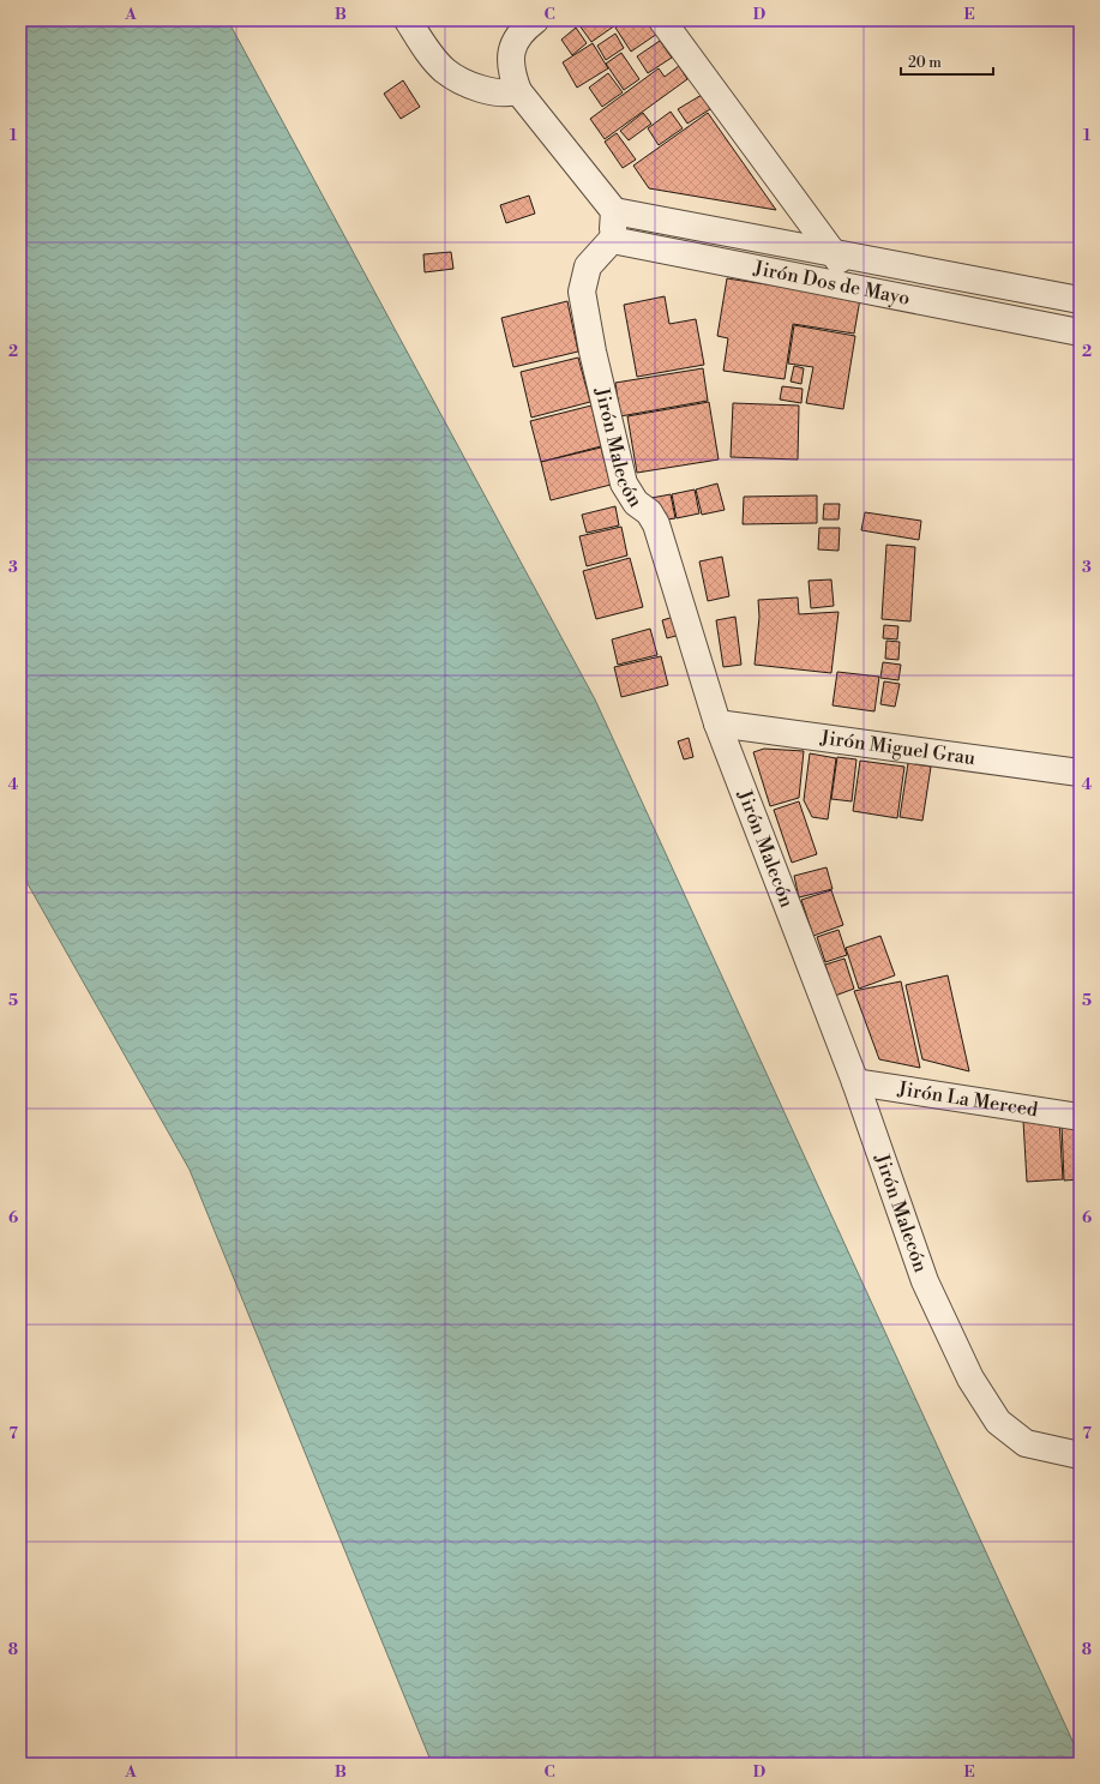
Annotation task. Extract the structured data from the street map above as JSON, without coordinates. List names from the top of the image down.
{
  "streets": {
    "street": [
      "Jirón Dos de Mayo",
      "Jirón Malecón",
      "Jirón Miguel Grau",
      "Jirón La Merced"
    ]
  },
  "crossings": [
    ["Jirón Dos de Mayo", "Jirón Malecón"],
    ["Jirón Malecón", "Jirón Miguel Grau"],
    ["Jirón Malecón", "Jirón La Merced"]
  ],
  "scale_bar": "20 m",
  "grid": {
    "columns": [
      "A",
      "B",
      "C",
      "D",
      "E"
    ],
    "rows": [
      "1",
      "2",
      "3",
      "4",
      "5",
      "6",
      "7",
      "8"
    ]
  }
}
